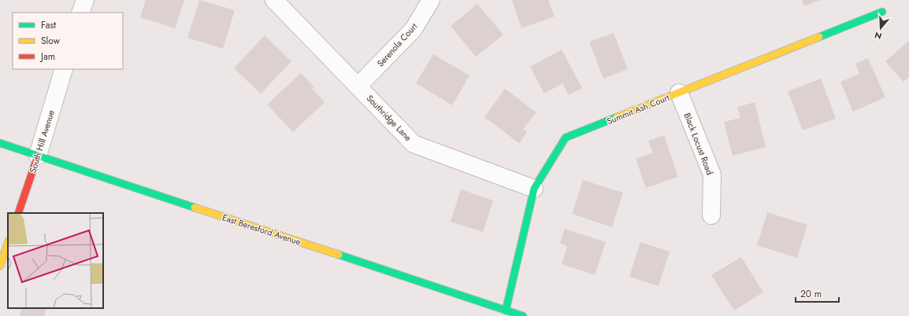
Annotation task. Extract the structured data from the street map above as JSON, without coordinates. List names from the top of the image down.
{
  "streets": {
    "street": [
      "Serenola Court",
      "Summit Ash Court",
      "Southridge Lane",
      "South Hill Avenue",
      "Black Locust Road",
      "East Beresford Avenue"
    ]
  },
  "crossings": [
    ["Serenola Court", "Southridge Lane"],
    ["Summit Ash Court", "Southridge Lane"],
    ["Summit Ash Court", "Black Locust Road"],
    ["Summit Ash Court", "East Beresford Avenue"],
    ["South Hill Avenue", "East Beresford Avenue"]
  ],
  "legend": ["Fast", "Slow", "Jam"],
  "scale_bar": "20 m",
  "north": "bottom"
}
